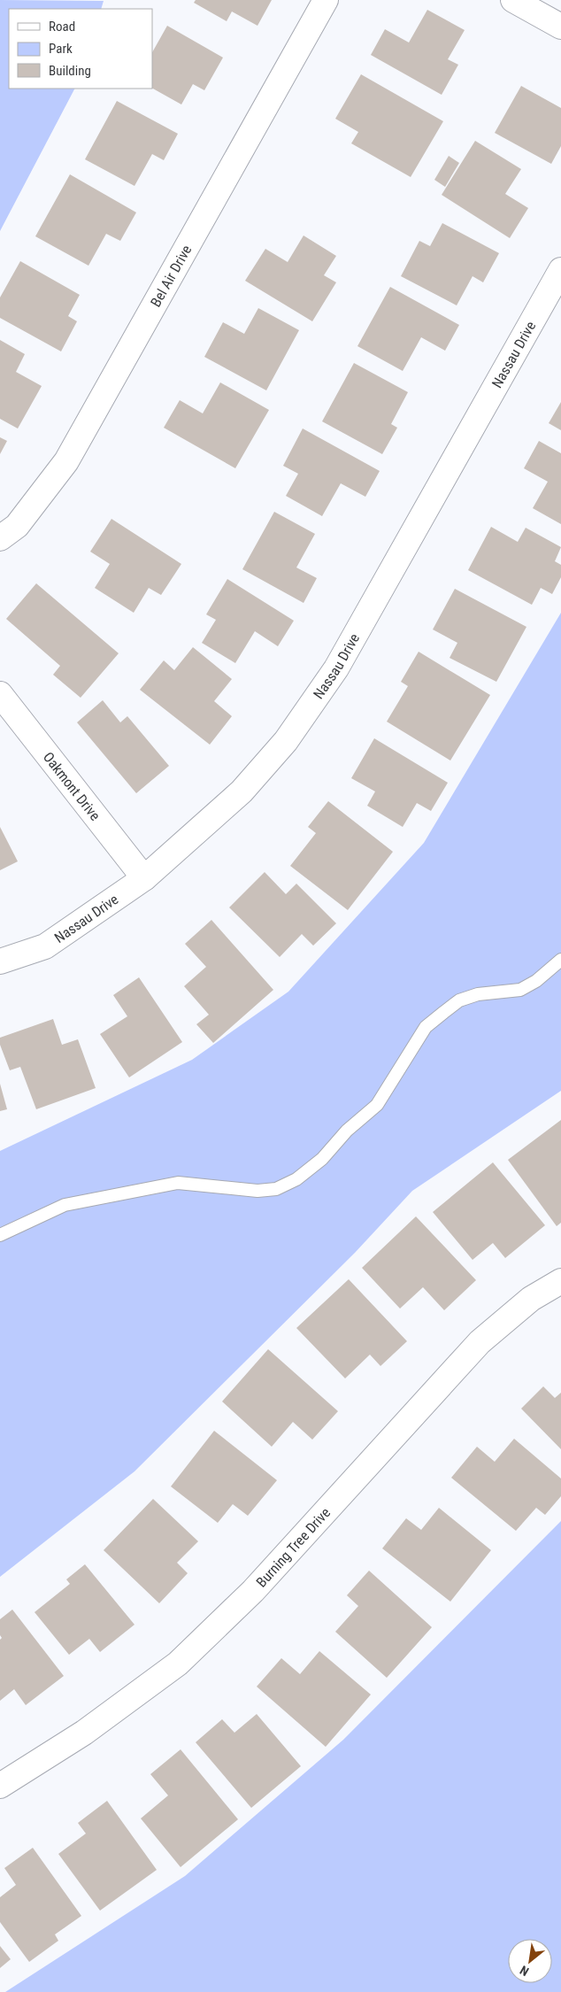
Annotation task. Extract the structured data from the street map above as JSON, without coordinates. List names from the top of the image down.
{
  "streets": {
    "street": [
      "Bel Air Drive",
      "Nassau Drive",
      "Oakmont Drive",
      "Burning Tree Drive"
    ]
  },
  "crossings": [
    ["Nassau Drive", "Oakmont Drive"]
  ],
  "legend": ["Road", "Park", "Building"],
  "north": "bottom left"
}
